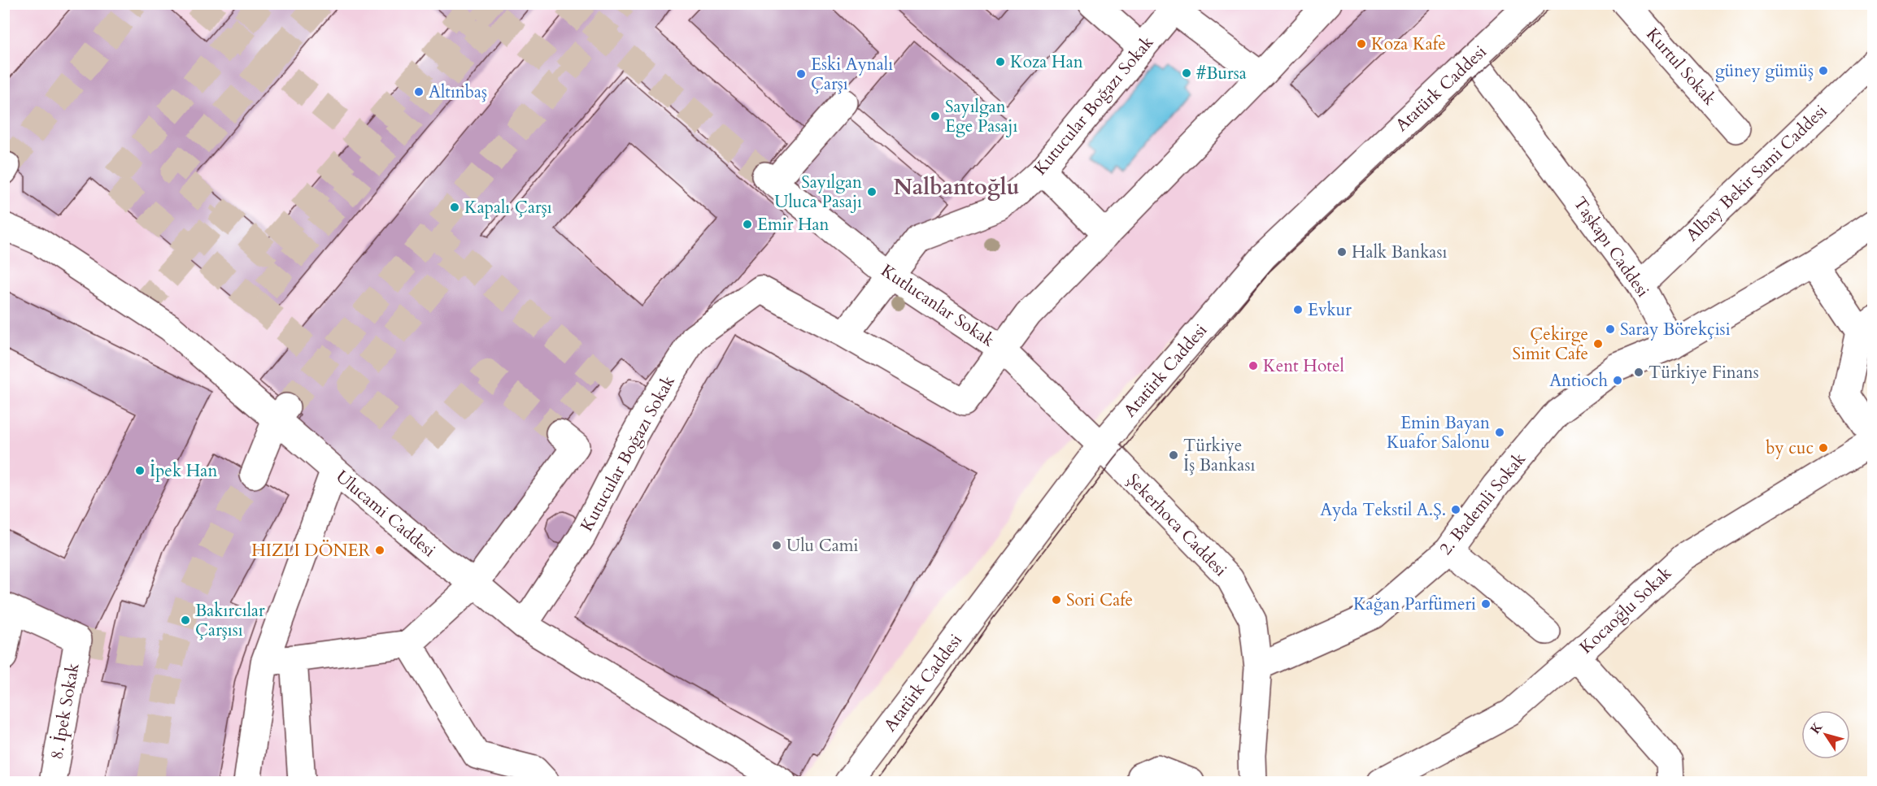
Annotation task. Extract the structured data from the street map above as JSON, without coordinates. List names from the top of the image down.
{
  "streets": {
    "street": [
      "Kurtul Sokak",
      "Atatürk Caddesi",
      "Kutucular Boğazı Sokak",
      "Albay Bekir Sami Caddesi",
      "Taşkapı Caddesi",
      "Kutlucanlar Sokak",
      "2. Bademli Sokak",
      "Ulucami Caddesi",
      "Şekerhoca Caddesi",
      "Kocaoğlu Sokak",
      "8. İpek Sokak"
    ]
  },
  "crossings": [
    ["Atatürk Caddesi", "Taşkapı Caddesi"],
    ["Atatürk Caddesi", "Kutlucanlar Sokak"],
    ["Atatürk Caddesi", "Şekerhoca Caddesi"],
    ["Kutucular Boğazı Sokak", "Kutlucanlar Sokak"],
    ["Kutucular Boğazı Sokak", "Ulucami Caddesi"],
    ["Albay Bekir Sami Caddesi", "Taşkapı Caddesi"],
    ["Taşkapı Caddesi", "2. Bademli Sokak"],
    ["Kutlucanlar Sokak", "Şekerhoca Caddesi"],
    ["2. Bademli Sokak", "Şekerhoca Caddesi"]
  ],
  "districts": ["Nalbantoğlu"],
  "places": [
    "Koza Kafe",
    "Koza Han",
    "güney gümüş",
    "#Bursa",
    "Eski Aynalı Çarşı",
    "Altınbaş",
    "Sayılgan Ege Pasajı",
    "Sayılgan Uluca Pasajı",
    "Kapalı Çarşı",
    "Emir Han",
    "Halk Bankası",
    "Evkur",
    "Saray Börekçisi",
    "Çekirge Simit Cafe",
    "Kent Hotel",
    "Türkiye Finans",
    "Antioch",
    "Emin Bayan Kuafor Salonu",
    "by cuc",
    "Türkiye İş Bankası",
    "İpek Han",
    "Ayda Tekstil A.Ş.",
    "Ulu Cami",
    "HIZLI DÖNER",
    "Sori Cafe",
    "Kağan Parfümeri",
    "Bakırcılar Çarşısı"
  ],
  "north": "top left"
}
